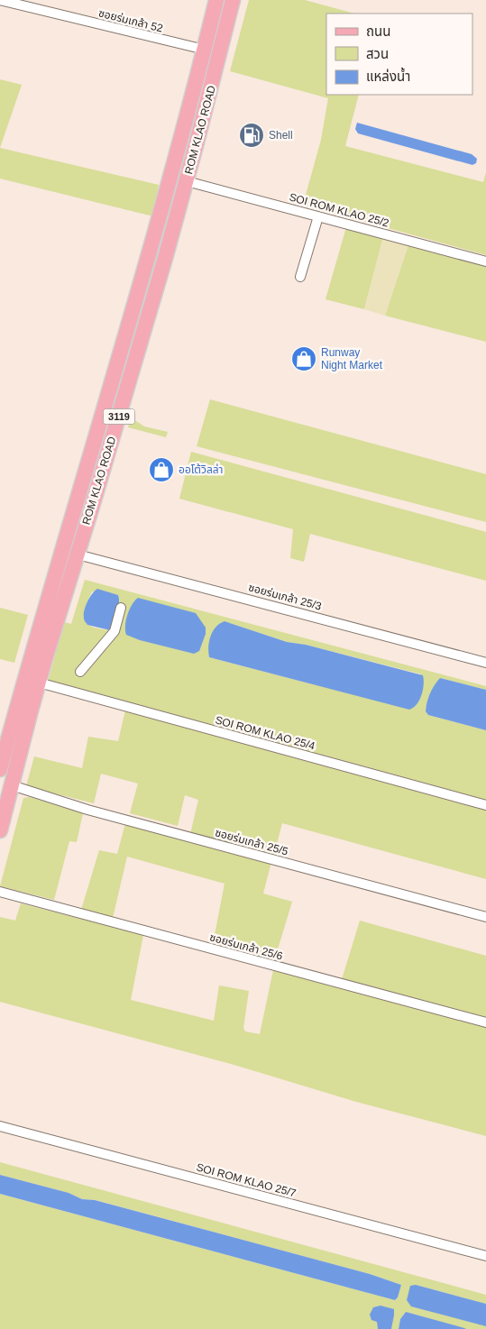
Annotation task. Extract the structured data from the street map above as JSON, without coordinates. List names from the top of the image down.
{
  "streets": {
    "main road": ["ROM KLAO ROAD", "3119"],
    "street": [
      "ซอยร่มเกล้า 52",
      "SOI ROM KLAO 25/2",
      "ซอยร่มเกล้า 25/3",
      "SOI ROM KLAO 25/4",
      "ซอยร่มเกล้า 25/5",
      "ซอยร่มเกล้า 25/6",
      "SOI ROM KLAO 25/7"
    ]
  },
  "crossings": [
    ["ซอยร่มเกล้า 52", "ROM KLAO ROAD"],
    ["ROM KLAO ROAD", "SOI ROM KLAO 25/2"],
    ["ROM KLAO ROAD", "ซอยร่มเกล้า 25/3"],
    ["ROM KLAO ROAD", "SOI ROM KLAO 25/4"],
    ["ROM KLAO ROAD", "ซอยร่มเกล้า 25/5"]
  ],
  "places": {
    "fuel station": ["Shell"],
    "shop": ["Runway Night Market", "ออโต้วิลล่า"]
  },
  "legend": ["ถนน", "สวน", "แหล่งน้ำ"]
}
